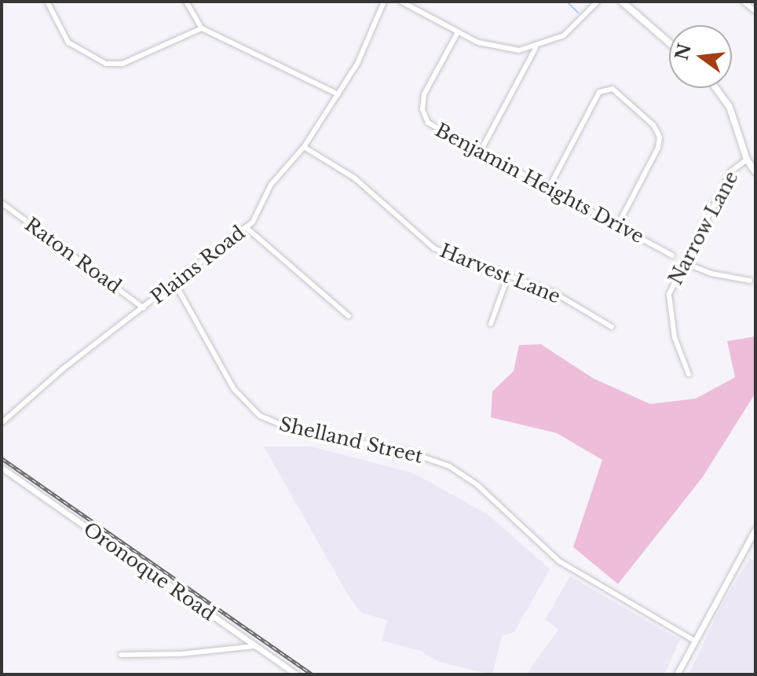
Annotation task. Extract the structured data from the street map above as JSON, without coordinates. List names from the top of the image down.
{
  "streets": {
    "street": [
      "Benjamin Heights Drive",
      "Narrow Lane",
      "Raton Road",
      "Plains Road",
      "Harvest Lane",
      "Shelland Street",
      "Oronoque Road"
    ]
  },
  "crossings": [
    ["Raton Road", "Plains Road"],
    ["Plains Road", "Harvest Lane"],
    ["Plains Road", "Shelland Street"]
  ],
  "north": "left"
}
